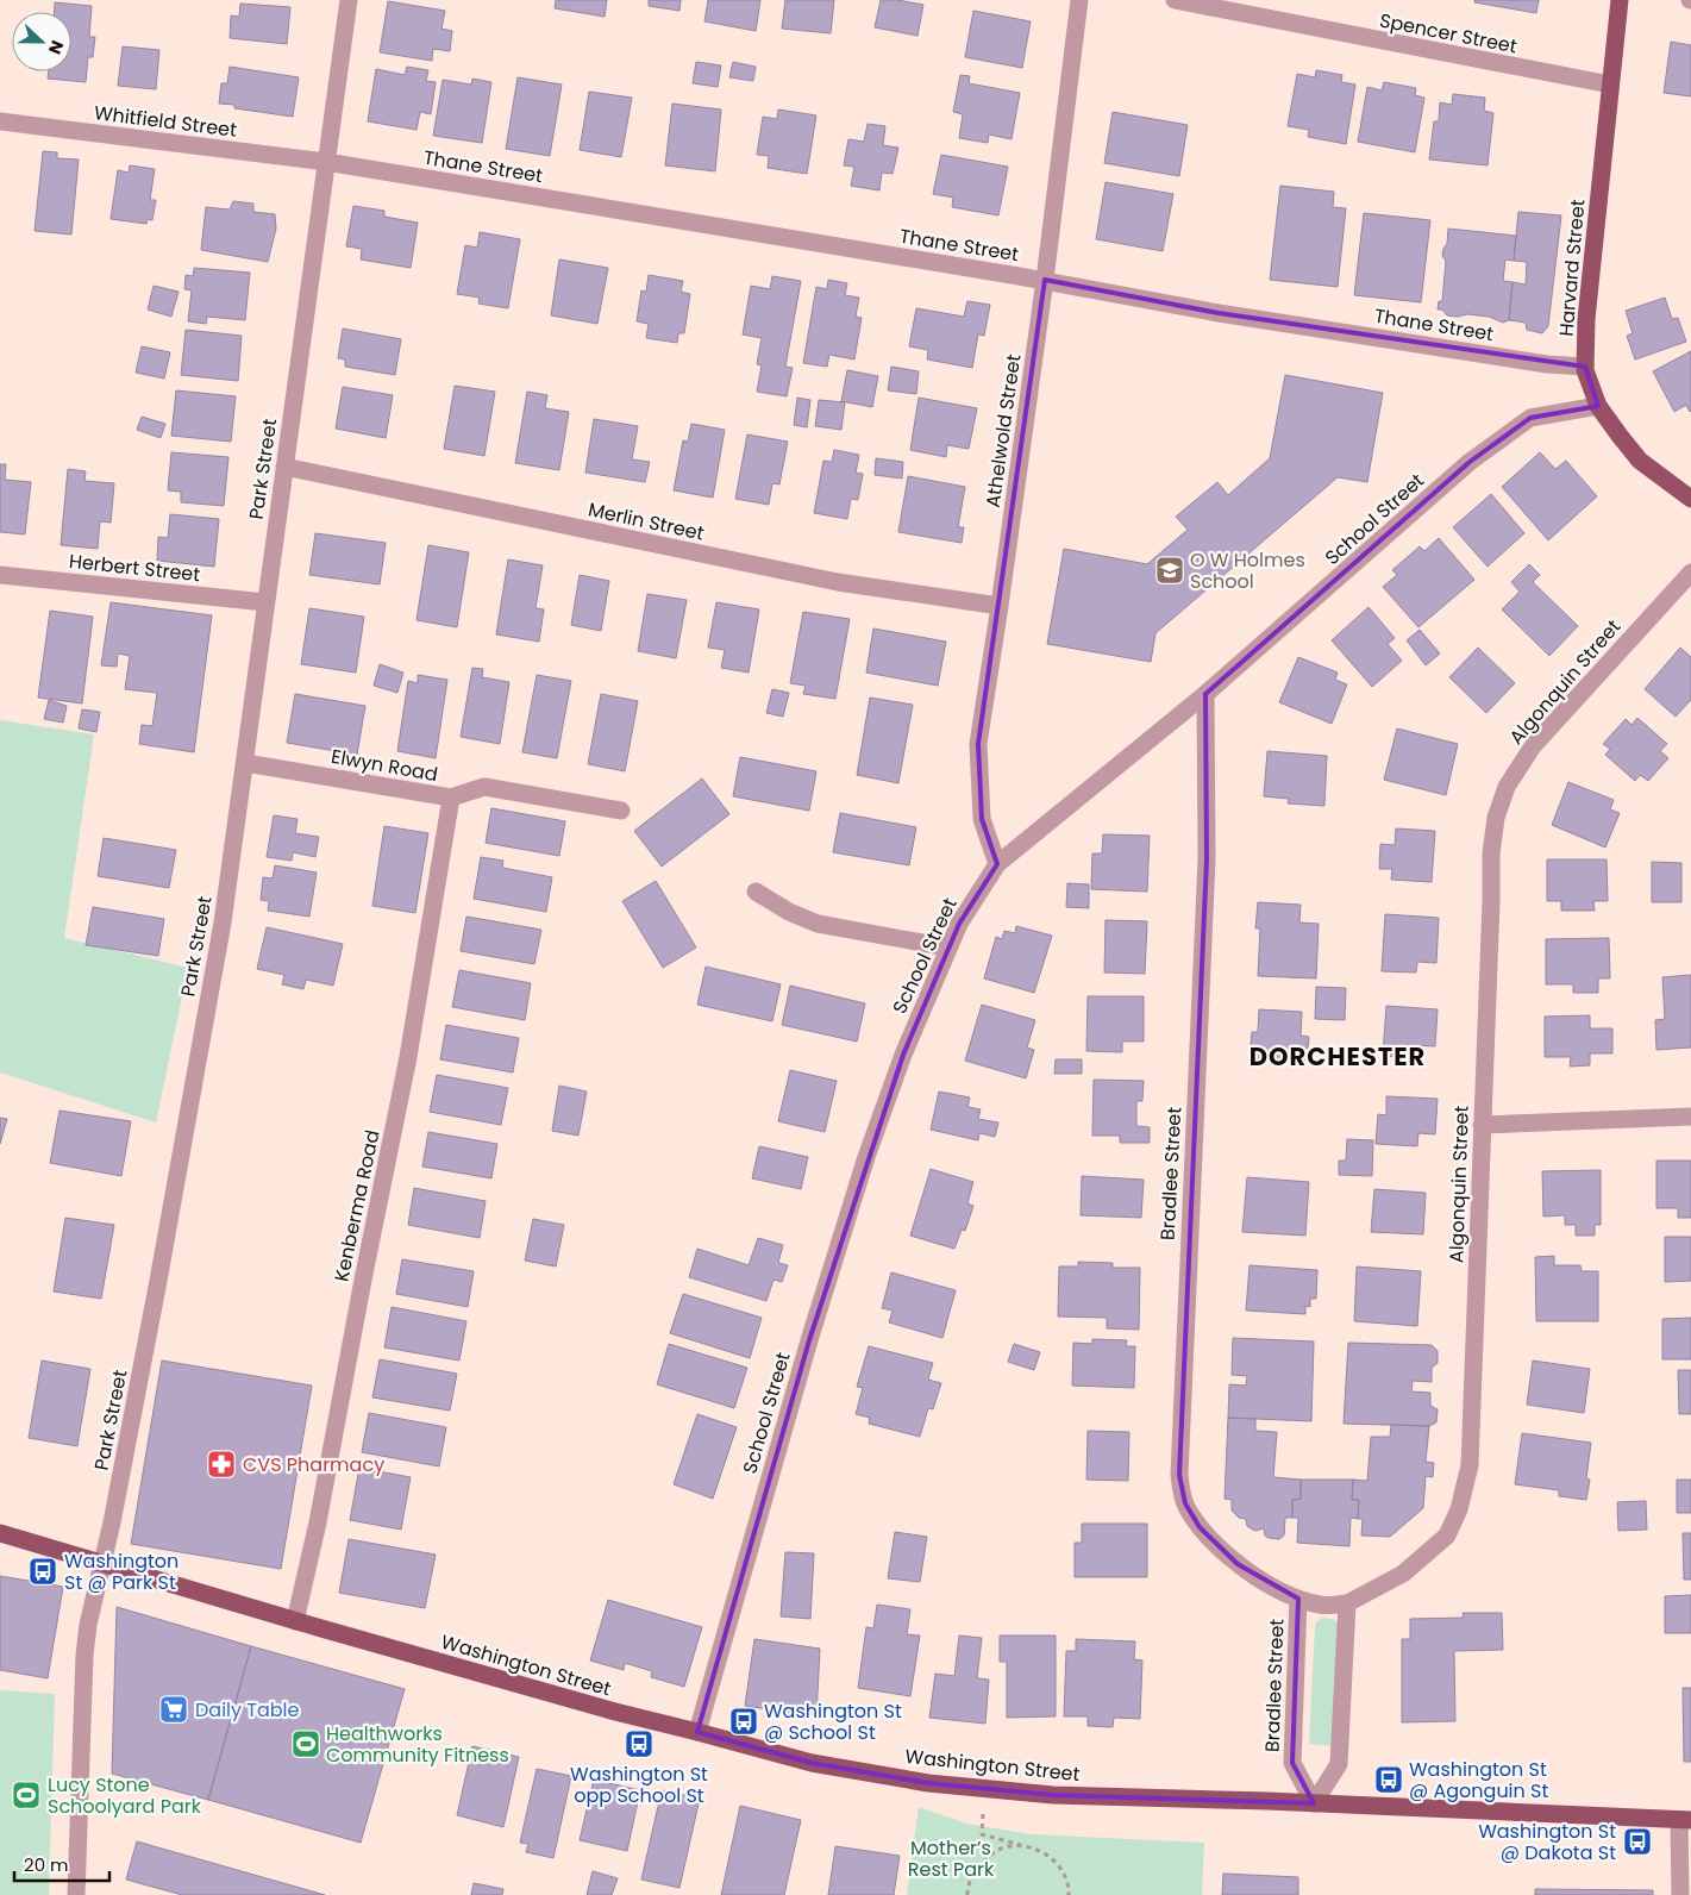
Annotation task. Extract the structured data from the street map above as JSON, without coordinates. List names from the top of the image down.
{
  "streets": {
    "main road": ["Harvard Street", "Washington Street"],
    "street": [
      "Spencer Street",
      "Whitfield Street",
      "Thane Street",
      "Athelwold Street",
      "Park Street",
      "School Street",
      "Merlin Street",
      "Herbert Street",
      "Algonquin Street",
      "Elwyn Road",
      "Bradlee Street",
      "Kenberma Road"
    ]
  },
  "crossings": [
    ["Spencer Street", "Harvard Street"],
    ["Whitfield Street", "Thane Street"],
    ["Whitfield Street", "Park Street"],
    ["Thane Street", "Harvard Street"],
    ["Thane Street", "Athelwold Street"],
    ["Thane Street", "Park Street"],
    ["Harvard Street", "School Street"],
    ["Athelwold Street", "School Street"],
    ["Athelwold Street", "Merlin Street"],
    ["Park Street", "Merlin Street"],
    ["Park Street", "Herbert Street"],
    ["Park Street", "Elwyn Road"],
    ["Park Street", "Washington Street"],
    ["School Street", "Bradlee Street"],
    ["School Street", "Washington Street"],
    ["Algonquin Street", "Bradlee Street"],
    ["Elwyn Road", "Kenberma Road"],
    ["Bradlee Street", "Washington Street"],
    ["Kenberma Road", "Washington Street"]
  ],
  "districts": ["DORCHESTER"],
  "parks": ["Mother’s Rest Park"],
  "places": {
    "school or university": ["O W Holmes School"],
    "pharmacy": ["CVS Pharmacy"],
    "bus stop": [
      "Washington St @ Park St",
      "Washington St @ School St",
      "Washington St opp School St",
      "Washington St @ Agonguin St",
      "Washington St @ Dakota St"
    ],
    "supermarket": ["Daily Table"],
    "sports": ["Healthworks Community Fitness", "Lucy Stone Schoolyard Park"]
  },
  "scale_bar": "20 m",
  "north": "right"
}
